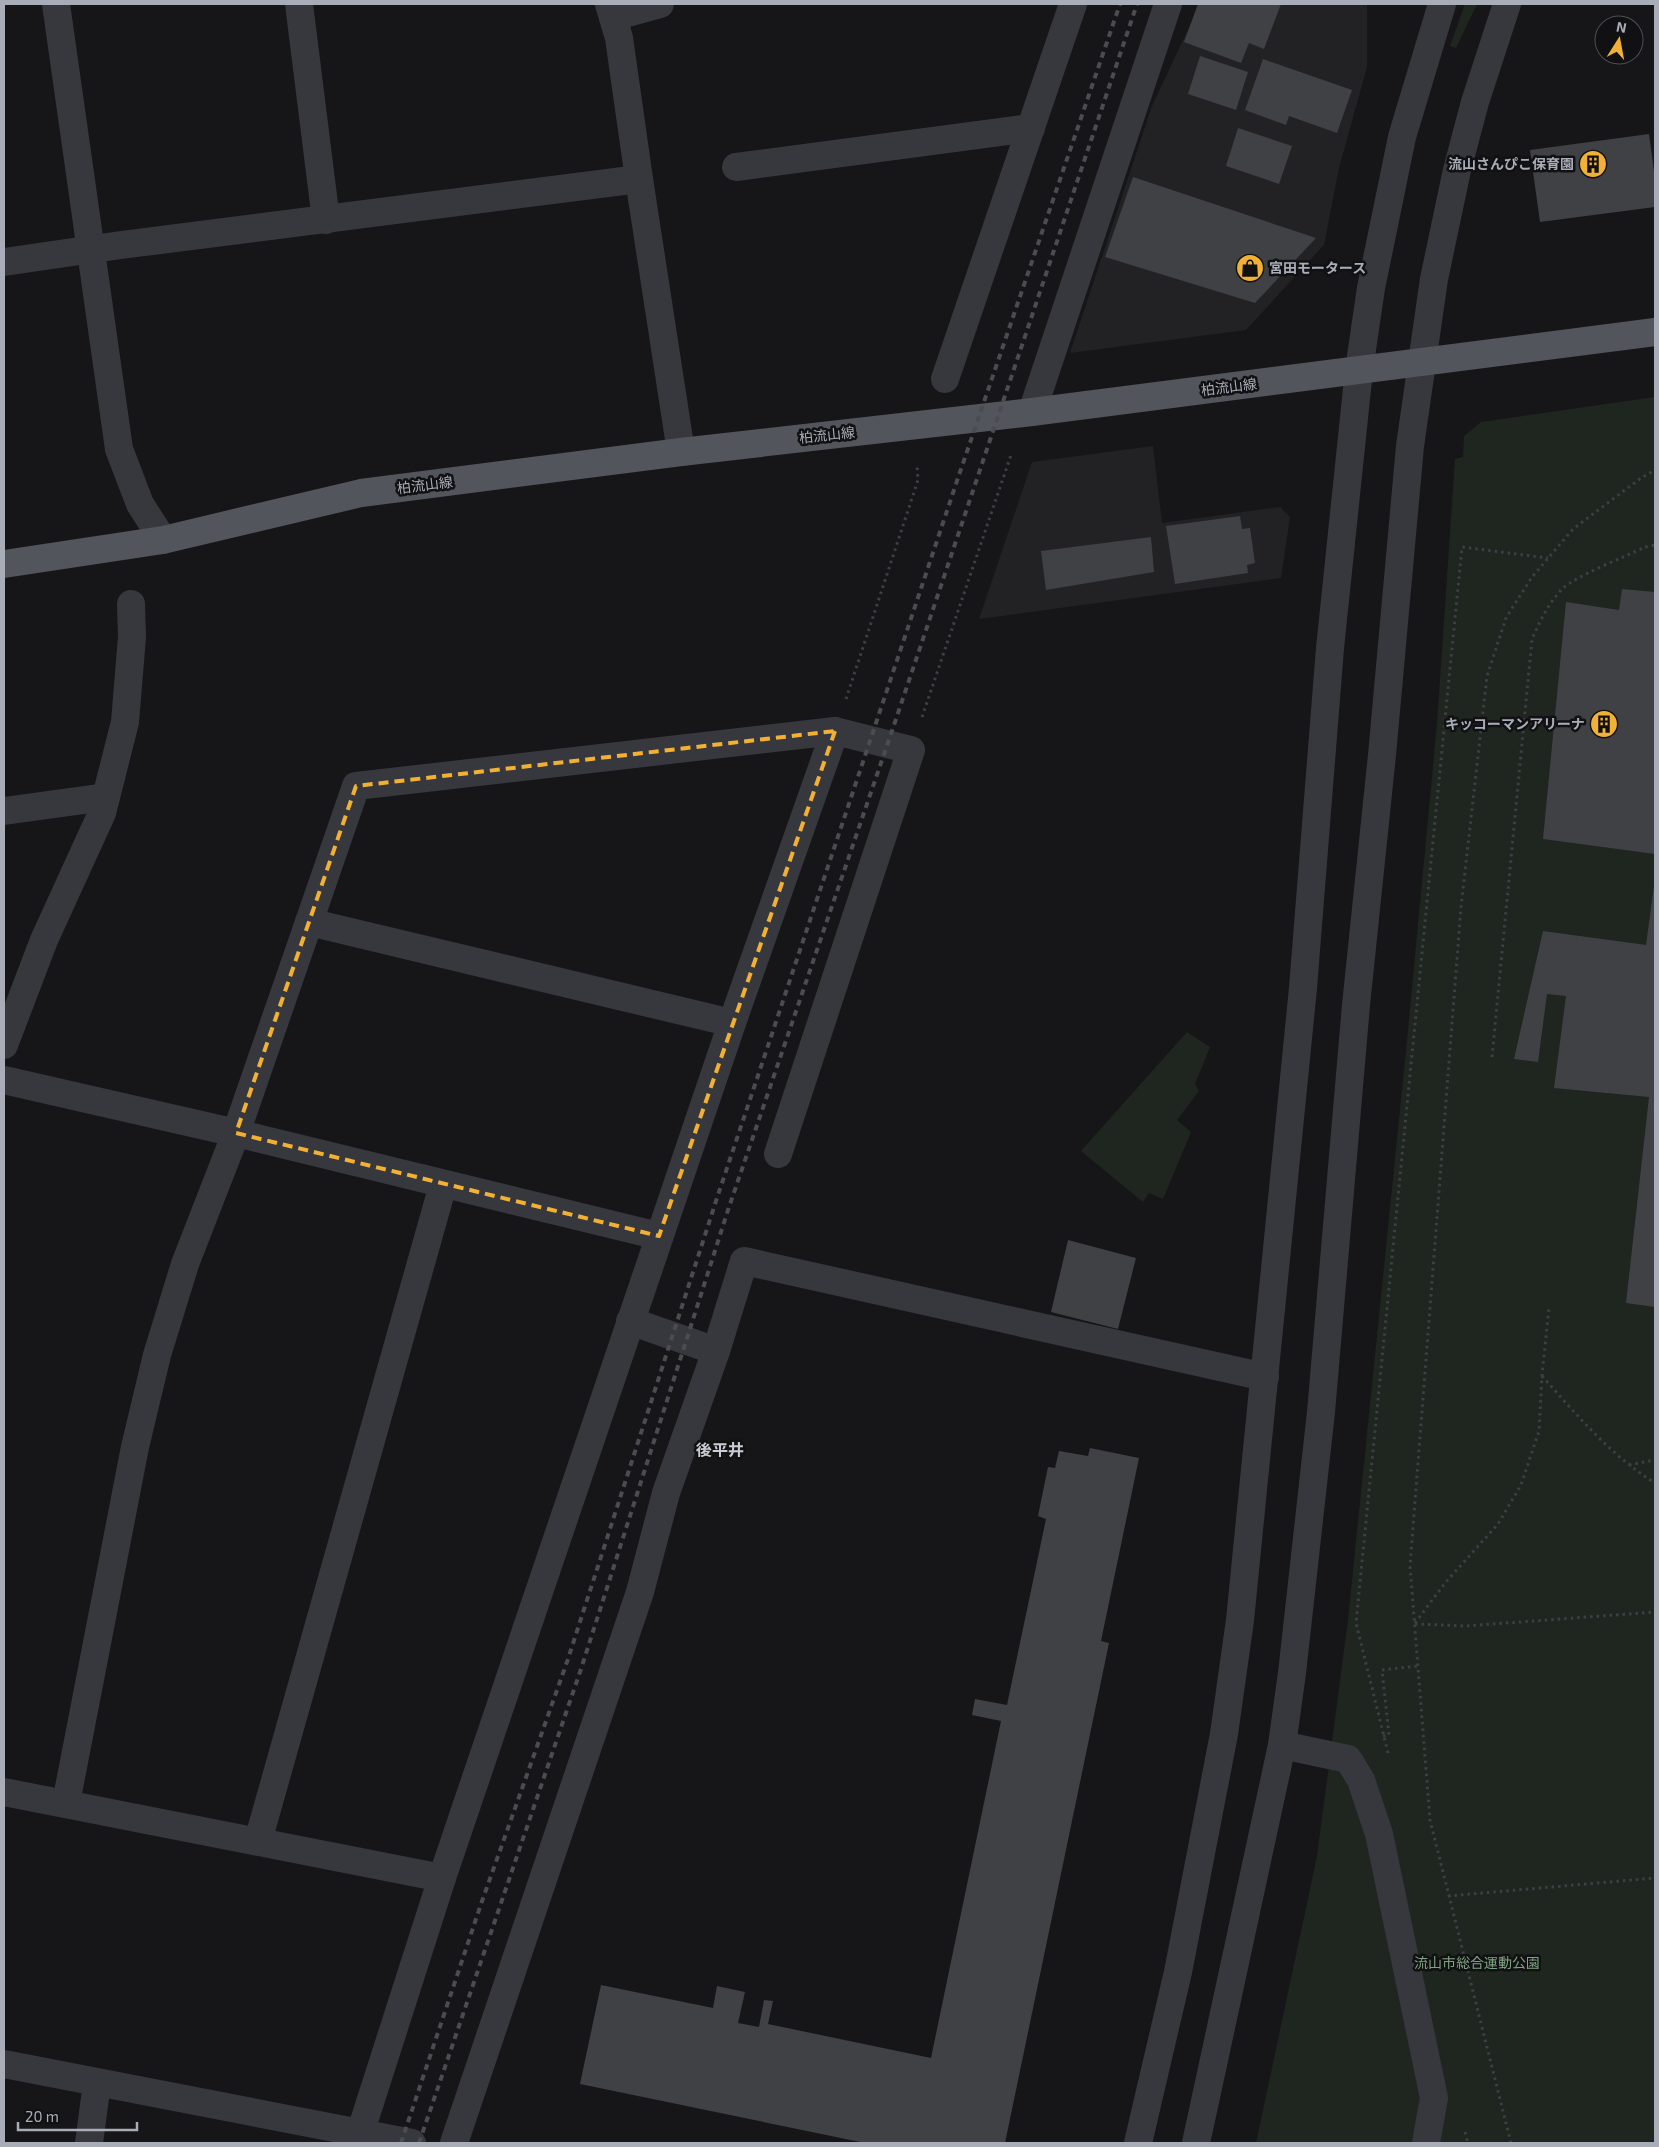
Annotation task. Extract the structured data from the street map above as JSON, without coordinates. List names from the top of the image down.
{
  "streets": {
    "main road": ["柏流山線"]
  },
  "districts": ["後平井"],
  "parks": ["流山市総合運動公園"],
  "places": {
    "building": ["流山さんぴこ保育園", "キッコーマンアリーナ"],
    "shop": ["宮田モータース"]
  },
  "scale_bar": "20 m",
  "north": "top"
}
